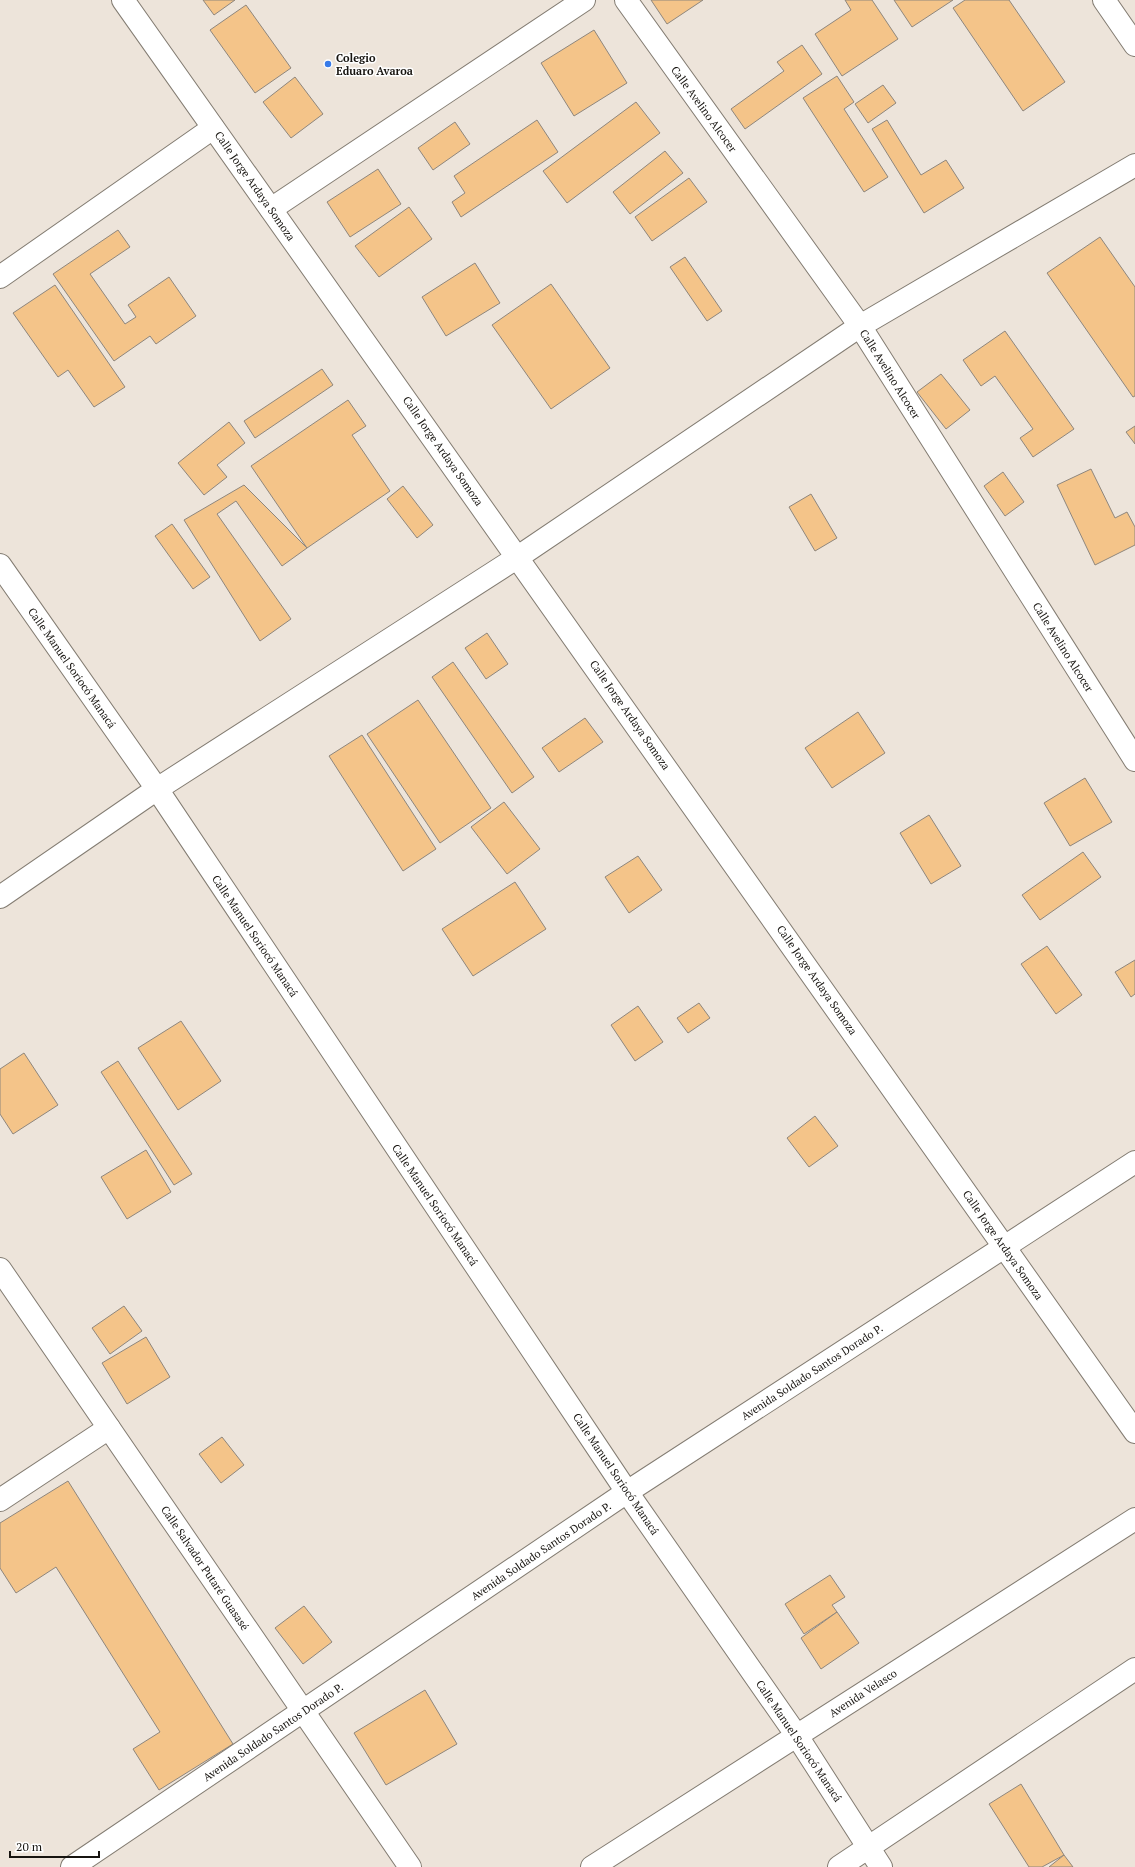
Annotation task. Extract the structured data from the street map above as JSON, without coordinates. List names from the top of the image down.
{
  "streets": {
    "street": [
      "Calle Avelino Alcocer",
      "Calle Jorge Ardaya Somoza",
      "Calle Manuel Soriocó Manacá",
      "Avenida Soldado Santos Dorado P.",
      "Calle Salvador Putaré Guasasé",
      "Avenida Velasco"
    ]
  },
  "crossings": [
    ["Calle Jorge Ardaya Somoza", "Avenida Soldado Santos Dorado P."],
    ["Calle Manuel Soriocó Manacá", "Avenida Soldado Santos Dorado P."],
    ["Calle Manuel Soriocó Manacá", "Avenida Velasco"],
    ["Avenida Soldado Santos Dorado P.", "Calle Salvador Putaré Guasasé"]
  ],
  "places": ["Colegio Eduaro Avaroa"],
  "scale_bar": "20 m"
}
